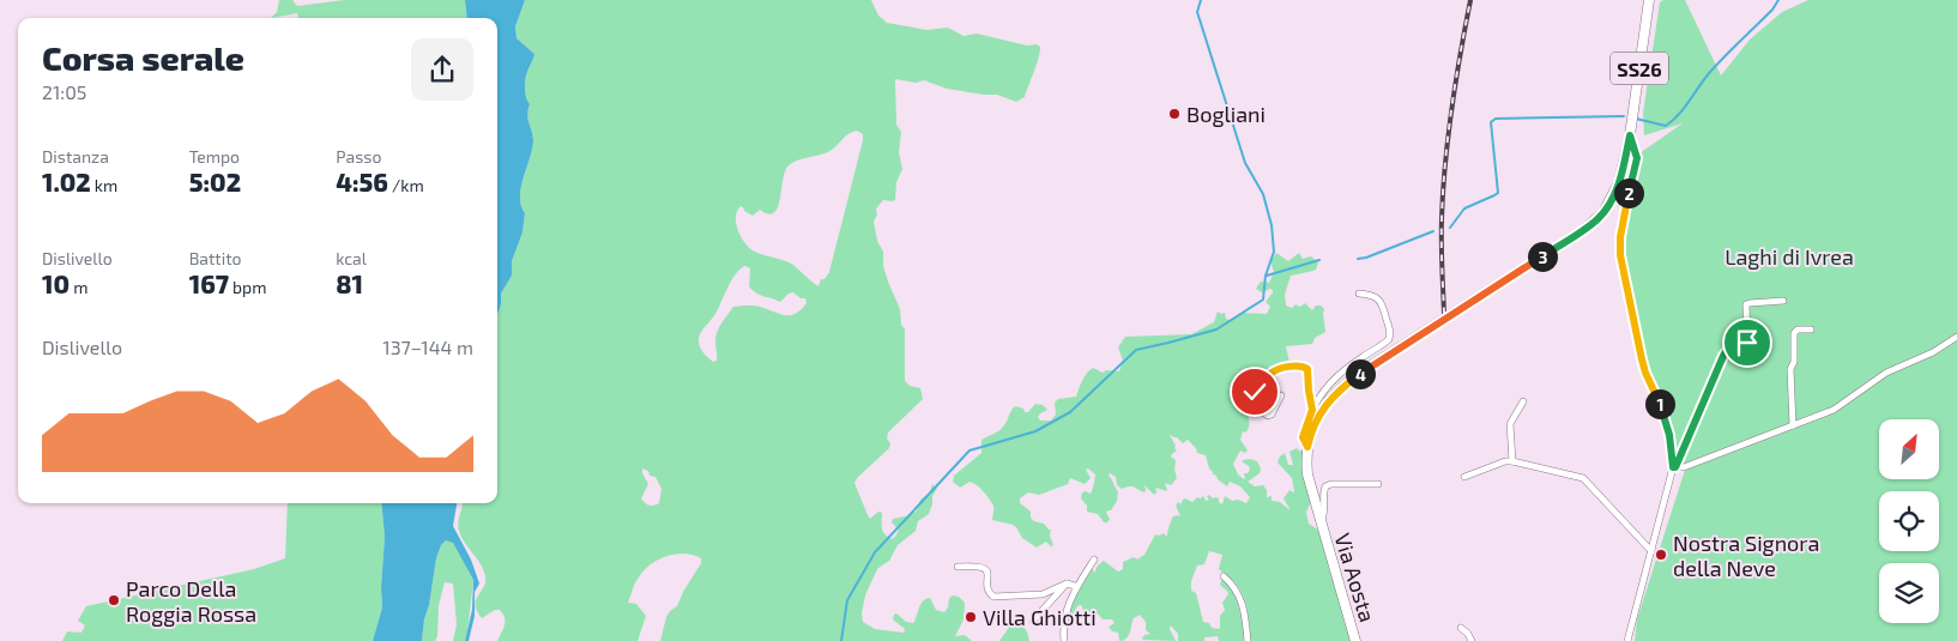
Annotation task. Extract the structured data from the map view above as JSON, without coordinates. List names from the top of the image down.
{
  "streets": {
    "main road": ["SS26", "Via Aosta"]
  },
  "crossings": [
    ["SS26", "Via Aosta"]
  ],
  "parks": ["Laghi di Ivrea"],
  "places": [
    "Bogliani",
    "Nostra Signora della Neve",
    "Parco Della Roggia Rossa",
    "Villa Ghiotti"
  ],
  "north": "top right",
  "page": {
    "heading": ["Corsa serale", "21:05"],
    "stats": [
      ["Distanza", "1.02 km"],
      ["Tempo", "5:02"],
      ["Passo", "4:56 /km"],
      ["Dislivello", "10 m"],
      ["Battito", "167 bpm"],
      ["kcal", "81"]
    ],
    "pins": [
      "2",
      "3",
      "4",
      "1"
    ],
    "chart": ["Dislivello", "137–144 m"]
  }
}
